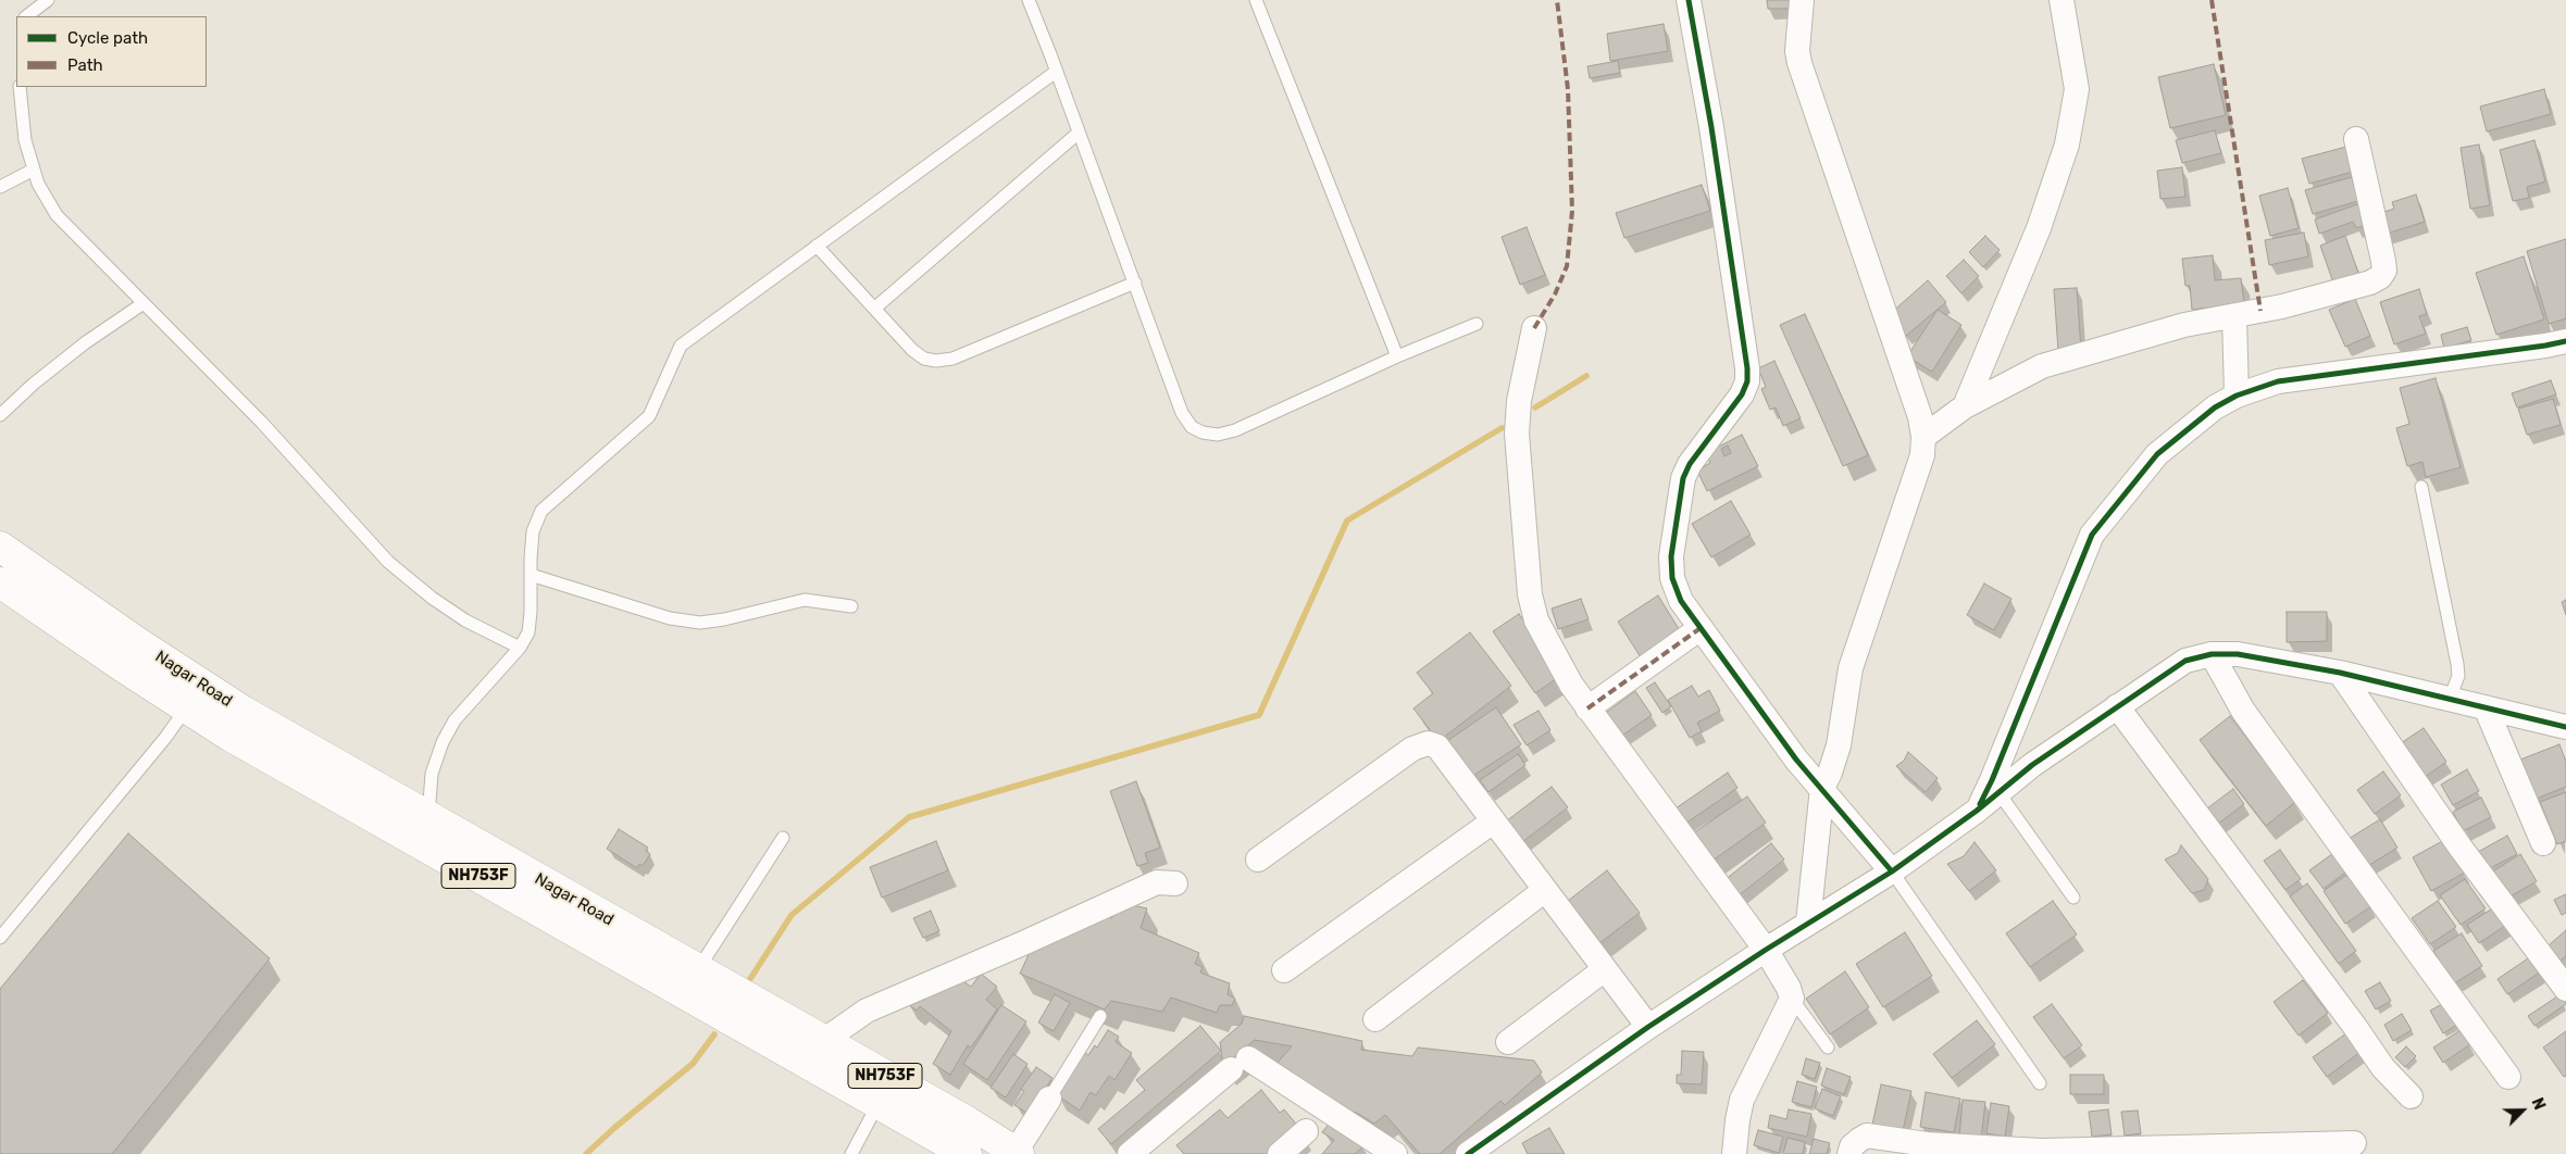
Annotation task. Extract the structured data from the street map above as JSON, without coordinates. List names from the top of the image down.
{
  "streets": {
    "highway": ["Nagar Road", "NH753F"]
  },
  "legend": ["Cycle path", "Path"],
  "north": "top right"
}
